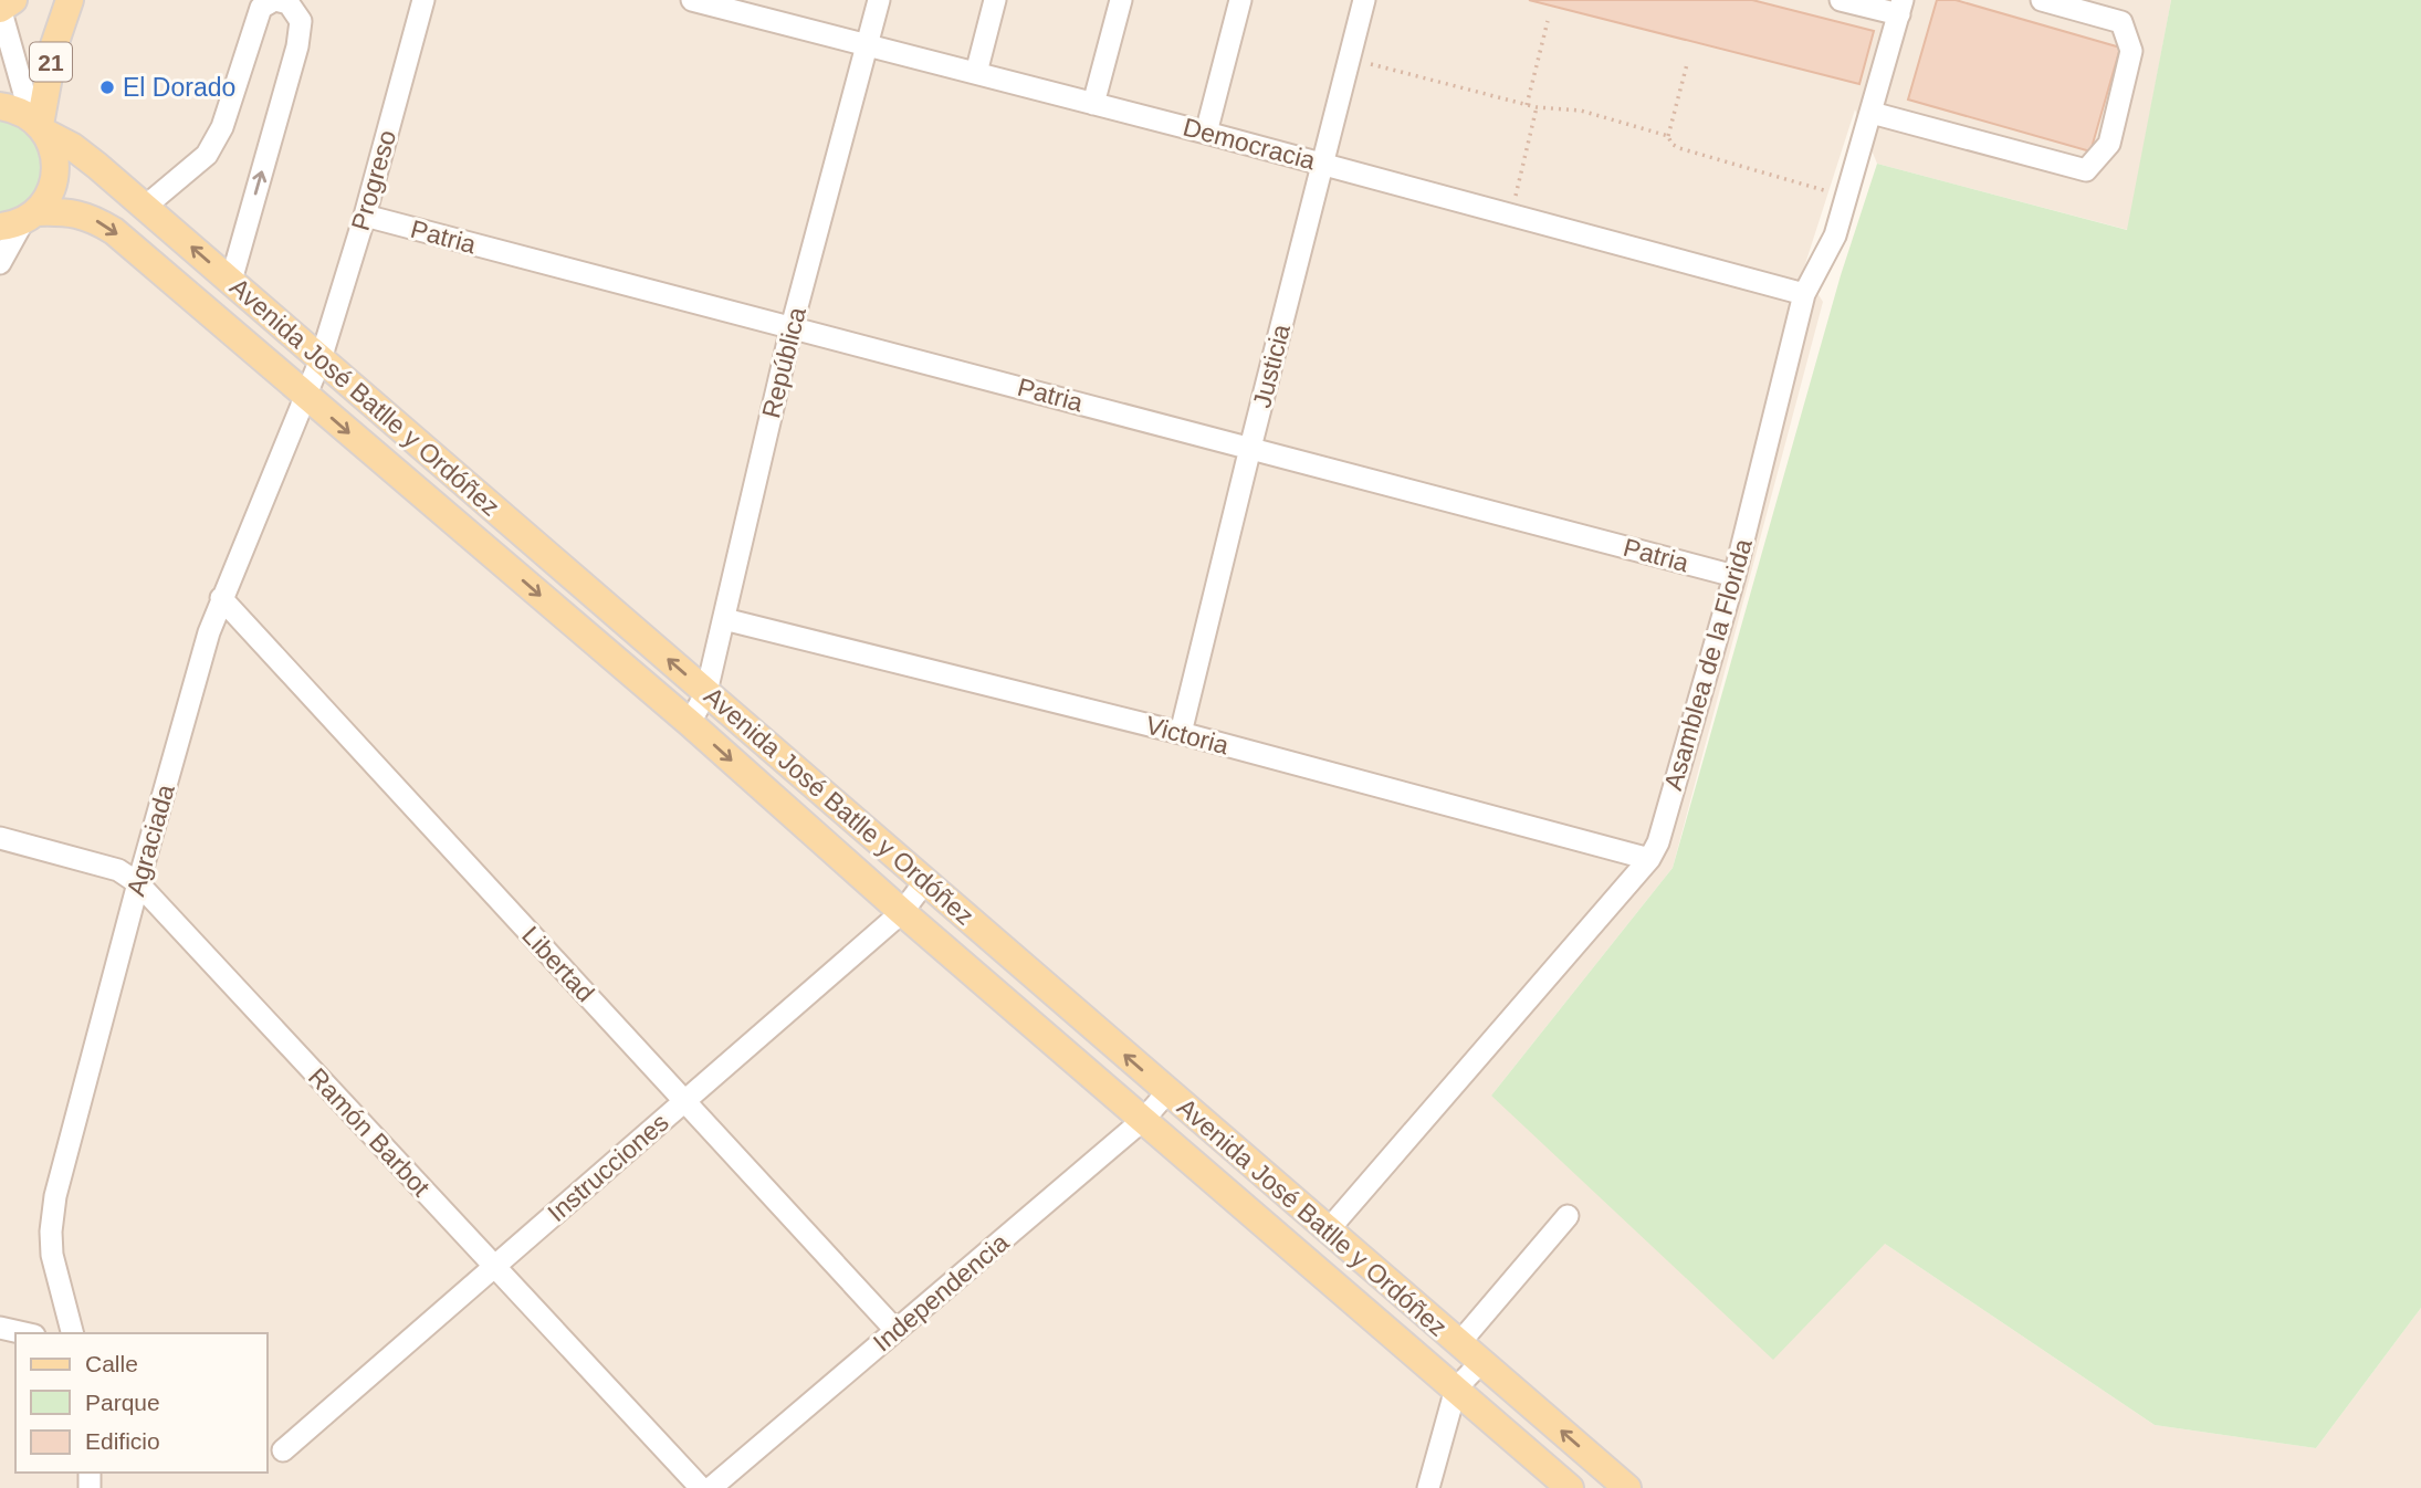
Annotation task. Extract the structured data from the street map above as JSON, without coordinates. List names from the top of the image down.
{
  "streets": {
    "main road": ["21", "Avenida José Batlle y Ordóñez"],
    "street": [
      "Democracia",
      "Progreso",
      "Patria",
      "República",
      "Justicia",
      "Asamblea de la Florida",
      "Victoria",
      "Agraciada",
      "Libertad",
      "Ramón Barbot",
      "Instrucciones",
      "Independencia"
    ]
  },
  "crossings": [
    ["21", "Avenida José Batlle y Ordóñez"],
    ["Democracia", "República"],
    ["Democracia", "Justicia"],
    ["Democracia", "Asamblea de la Florida"],
    ["Progreso", "Patria"],
    ["Progreso", "Avenida José Batlle y Ordóñez"],
    ["Progreso", "Agraciada"],
    ["Patria", "República"],
    ["Patria", "Justicia"],
    ["Patria", "Asamblea de la Florida"],
    ["República", "Avenida José Batlle y Ordóñez"],
    ["República", "Victoria"],
    ["Justicia", "Victoria"],
    ["Avenida José Batlle y Ordóñez", "Asamblea de la Florida"],
    ["Avenida José Batlle y Ordóñez", "Agraciada"],
    ["Avenida José Batlle y Ordóñez", "Instrucciones"],
    ["Avenida José Batlle y Ordóñez", "Independencia"],
    ["Asamblea de la Florida", "Victoria"],
    ["Agraciada", "Libertad"],
    ["Agraciada", "Ramón Barbot"],
    ["Libertad", "Instrucciones"],
    ["Libertad", "Independencia"],
    ["Ramón Barbot", "Instrucciones"]
  ],
  "places": ["El Dorado"],
  "legend": ["Calle", "Parque", "Edificio"]
}
